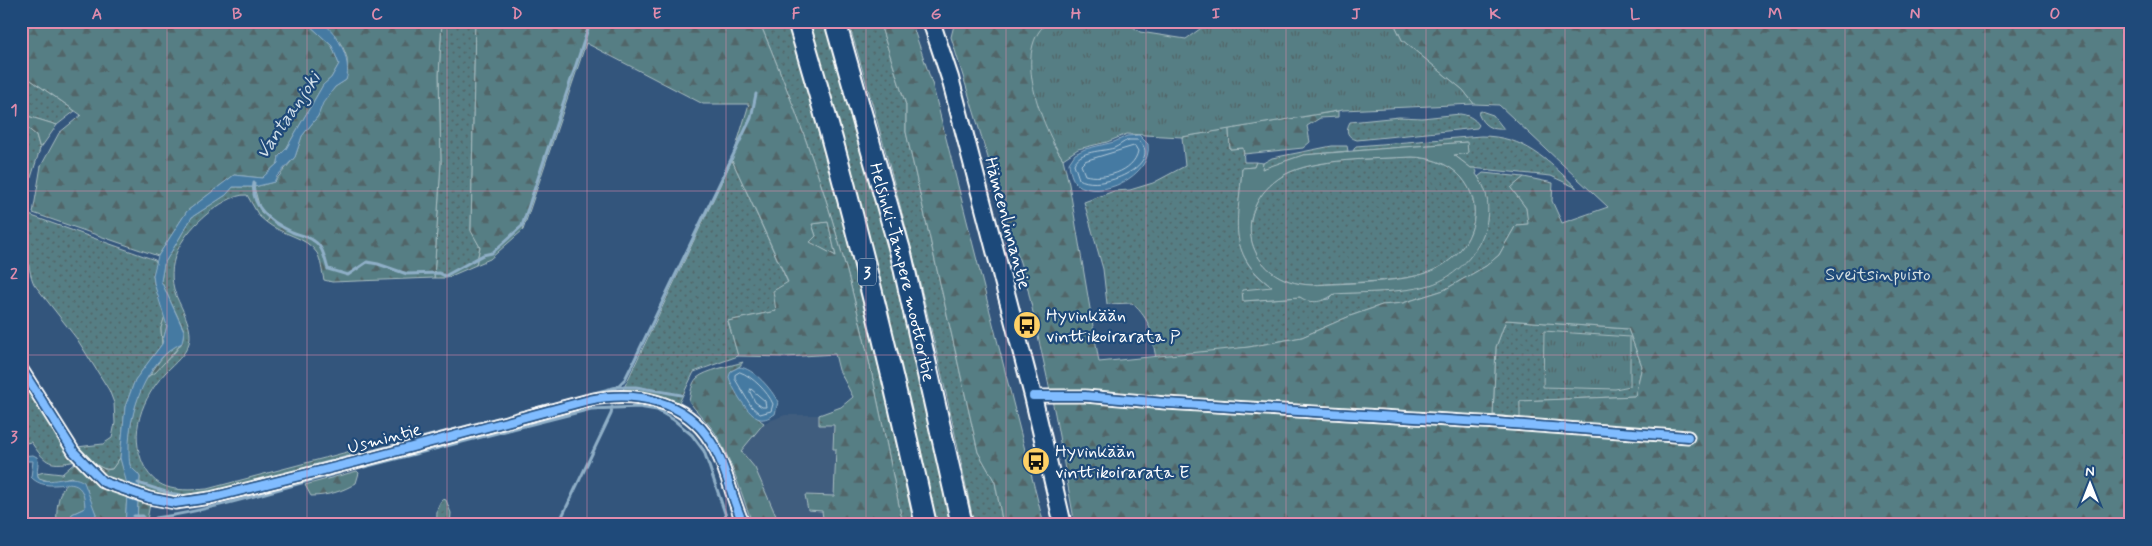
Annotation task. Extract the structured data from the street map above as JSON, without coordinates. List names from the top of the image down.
{
  "streets": {
    "highway": ["3", "Helsinki-Tampere moottoritie"],
    "main road": ["Hämeenlinnantie"],
    "street": ["Usmintie"]
  },
  "water": ["Vantaanjoki"],
  "parks": ["Sveitsinpuisto"],
  "places": {
    "bus stop": ["Hyvinkään vinttikoirarata P", "Hyvinkään vinttikoirarata E"]
  },
  "north": "top",
  "grid": {
    "columns": [
      "A",
      "B",
      "C",
      "D",
      "E",
      "F",
      "G",
      "H",
      "I",
      "J",
      "K",
      "L",
      "M",
      "N",
      "O"
    ],
    "rows": ["1", "2", "3"]
  }
}
